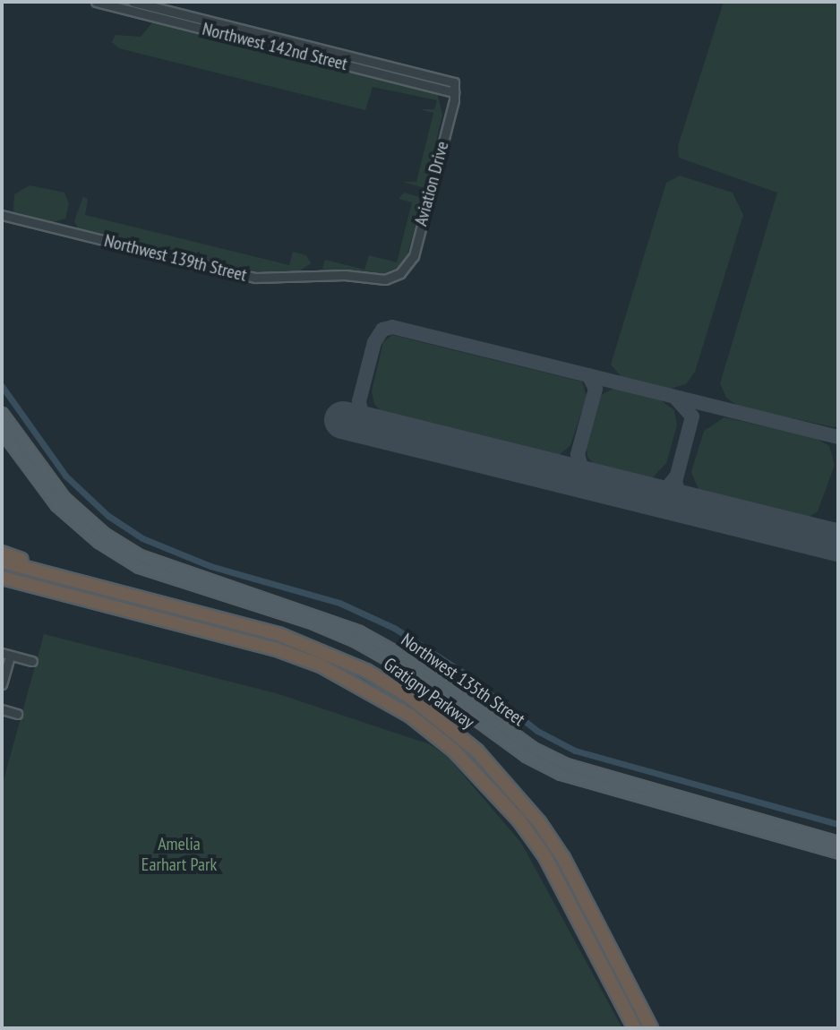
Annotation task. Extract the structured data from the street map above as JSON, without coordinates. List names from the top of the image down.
{
  "streets": {
    "highway": ["Gratigny Parkway"],
    "main road": ["Northwest 135th Street"],
    "street": ["Northwest 142nd Street", "Aviation Drive", "Northwest 139th Street"]
  },
  "crossings": [
    ["Northwest 142nd Street", "Aviation Drive"],
    ["Aviation Drive", "Northwest 139th Street"]
  ],
  "parks": ["Amelia Earhart Park"]
}
